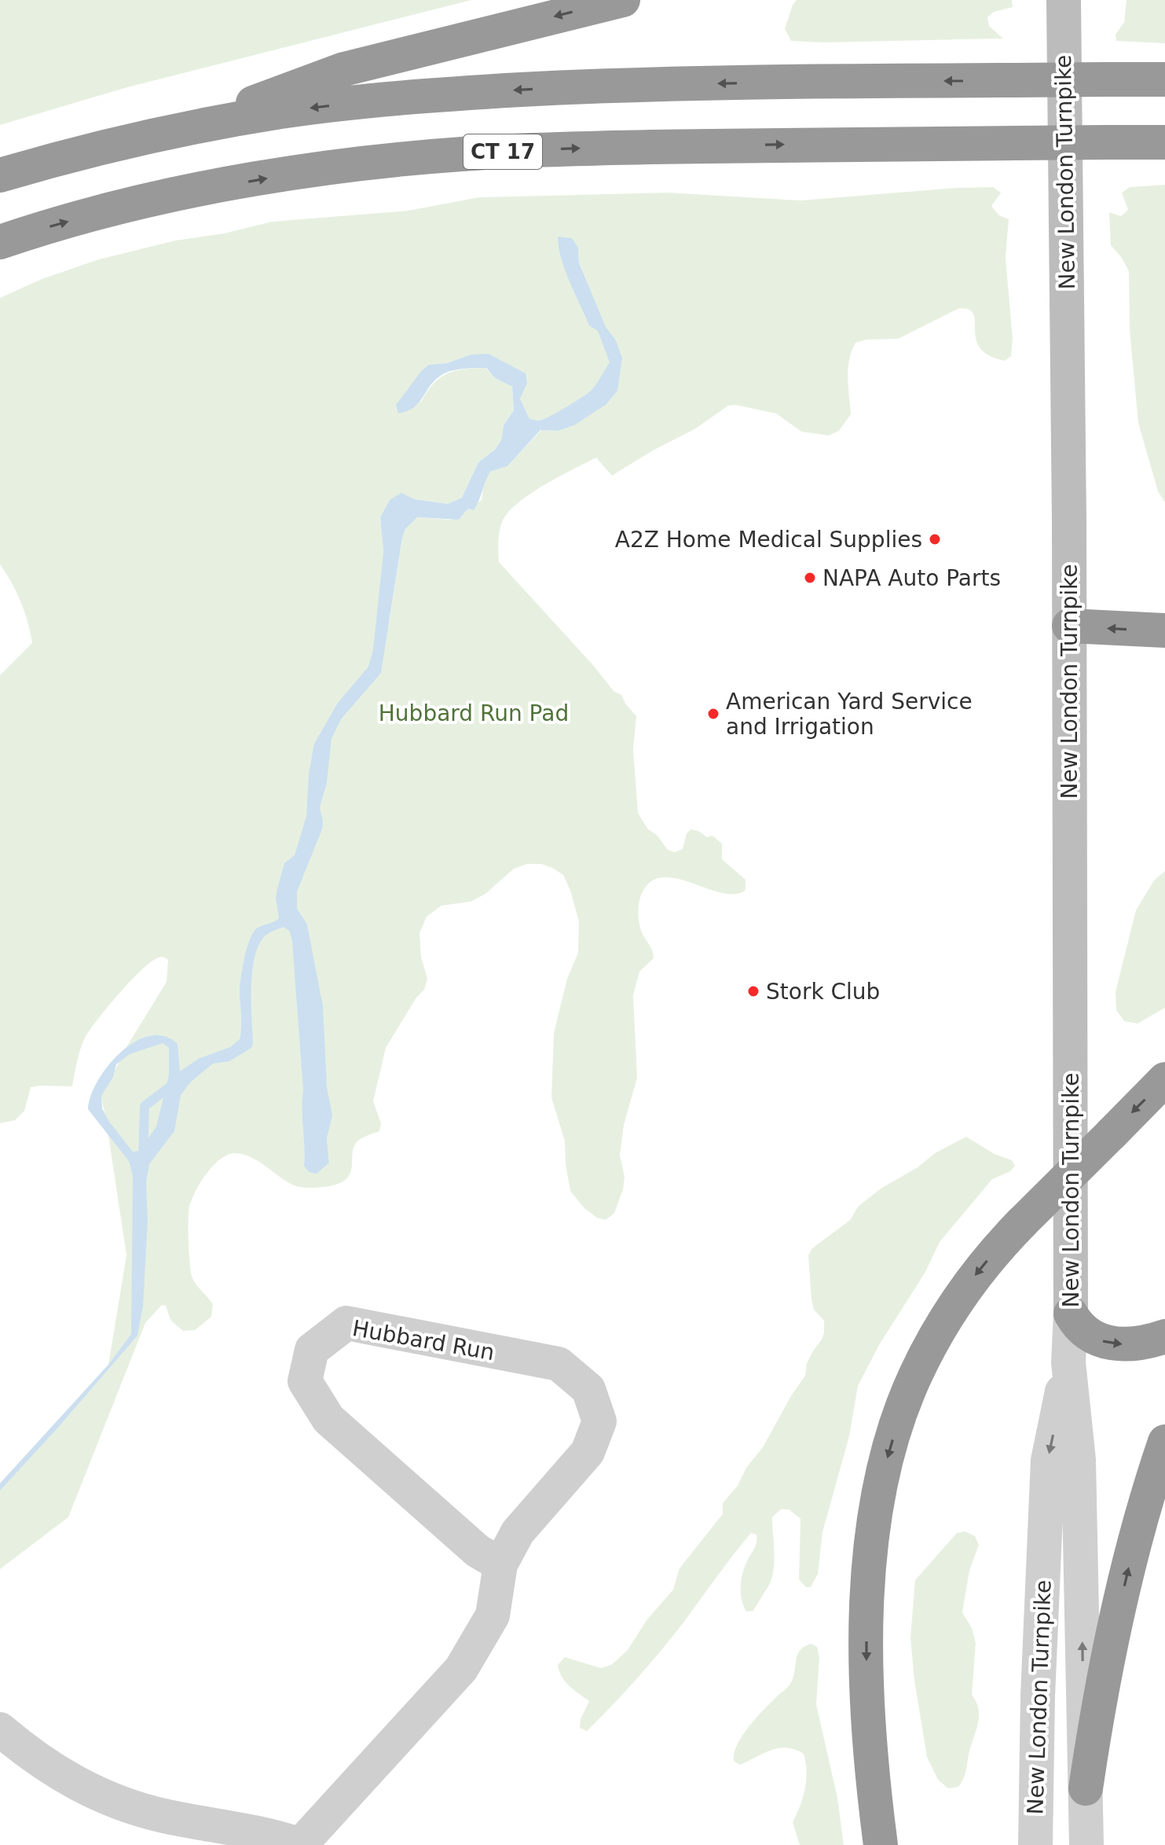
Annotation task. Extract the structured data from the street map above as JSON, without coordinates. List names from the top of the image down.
{
  "streets": {
    "highway": ["CT 17"],
    "main road": ["New London Turnpike"],
    "street": ["Hubbard Run"]
  },
  "parks": ["Hubbard Run Pad"],
  "places": [
    "A2Z Home Medical Supplies",
    "NAPA Auto Parts",
    "American Yard Service and Irrigation",
    "Stork Club"
  ]
}
